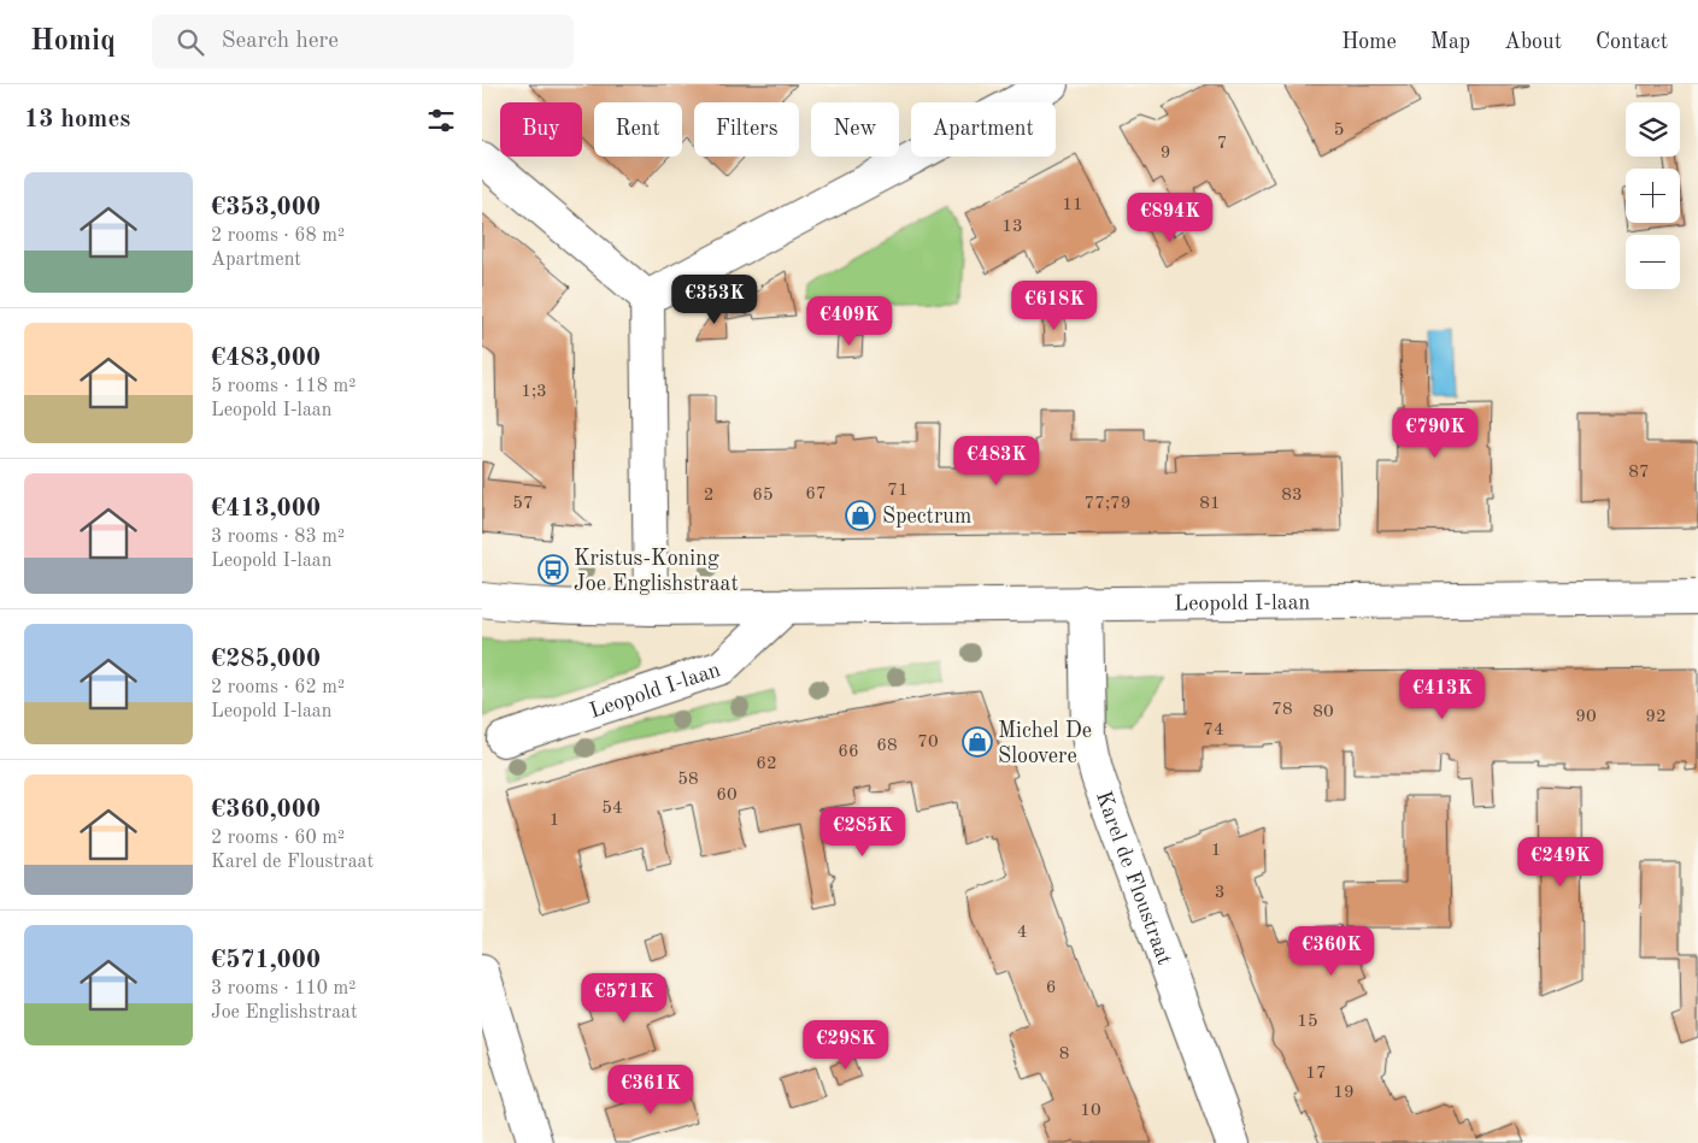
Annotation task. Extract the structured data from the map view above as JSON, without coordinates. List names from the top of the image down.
{
  "streets": {
    "street": ["Leopold I-laan", "Karel de Floustraat"]
  },
  "crossings": [
    ["Leopold I-laan", "Karel de Floustraat"]
  ],
  "places": {
    "shop": ["Spectrum", "Michel De Sloovere"],
    "bus stop": ["Kristus-Koning Joe Englishstraat"]
  },
  "house_numbers": [
    "5",
    "7",
    "9",
    "11",
    "13",
    "1;3",
    "87",
    "71",
    "67",
    "2",
    "65",
    "83",
    "57",
    "77;79",
    "81",
    "78",
    "80",
    "90",
    "92",
    "74",
    "70",
    "68",
    "66",
    "62",
    "58",
    "60",
    "54",
    "1",
    "1",
    "3",
    "4",
    "6",
    "15",
    "8",
    "17",
    "19",
    "10"
  ],
  "page": {
    "header": "Homiq",
    "search": "Search here",
    "nav": [
      "Home",
      "Map",
      "About",
      "Contact"
    ],
    "heading": "13 homes",
    "map_buttons": ["+", "−"],
    "chip": [
      "Buy",
      "Rent",
      "Filters",
      "New",
      "Apartment"
    ],
    "list": [
      {
        "name": "€353,000",
        "note": "2 rooms · 68 m² · Apartment"
      },
      {
        "name": "€483,000",
        "note": "5 rooms · 118 m² · Leopold I-laan"
      },
      {
        "name": "€413,000",
        "note": "3 rooms · 83 m² · Leopold I-laan"
      },
      {
        "name": "€285,000",
        "note": "2 rooms · 62 m² · Leopold I-laan"
      },
      {
        "name": "€360,000",
        "note": "2 rooms · 60 m² · Karel de Floustraat"
      },
      {
        "name": "€571,000",
        "note": "3 rooms · 110 m² · Joe Englishstraat"
      }
    ],
    "price": [
      "€894K",
      "€353K",
      "€618K",
      "€409K",
      "€790K",
      "€483K",
      "€413K",
      "€285K",
      "€249K",
      "€360K",
      "€571K",
      "€298K",
      "€361K"
    ]
  }
}
